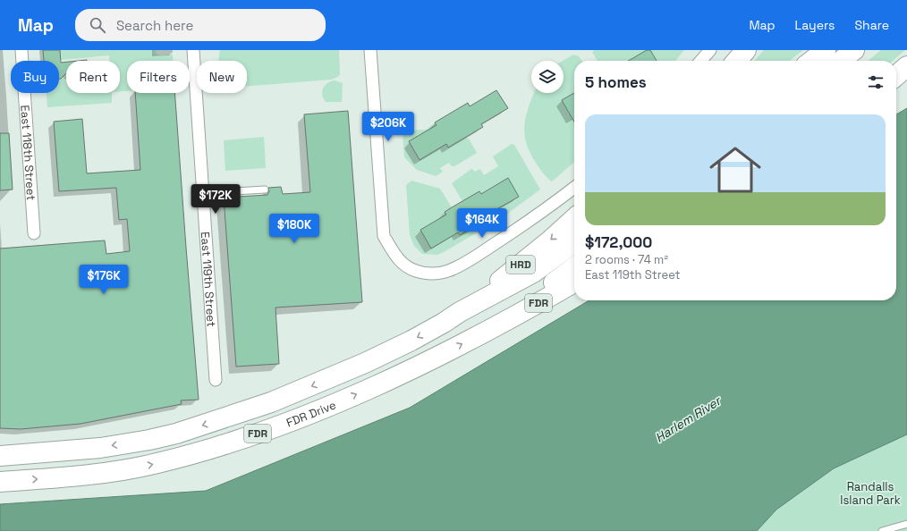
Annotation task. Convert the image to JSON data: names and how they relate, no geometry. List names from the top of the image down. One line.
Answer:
{"streets":{"highway":["HRD","FDR","FDR Drive"],"street":["East 118th Street","East 119th Street"]},"crossings":[["HRD","FDR"]],"water":["Harlem River"],"parks":["Randalls Island Park"],"page":{"header":"Map","search":"Search here","nav":["Map","Layers","Share"],"chip":["Buy","Rent","Filters","New"],"heading":"5 homes","list":[{"name":"$172,000","note":"2 rooms · 74 m² · East 119th Street"}],"price":["$206K","$172K","$164K","$180K","$176K"]}}
